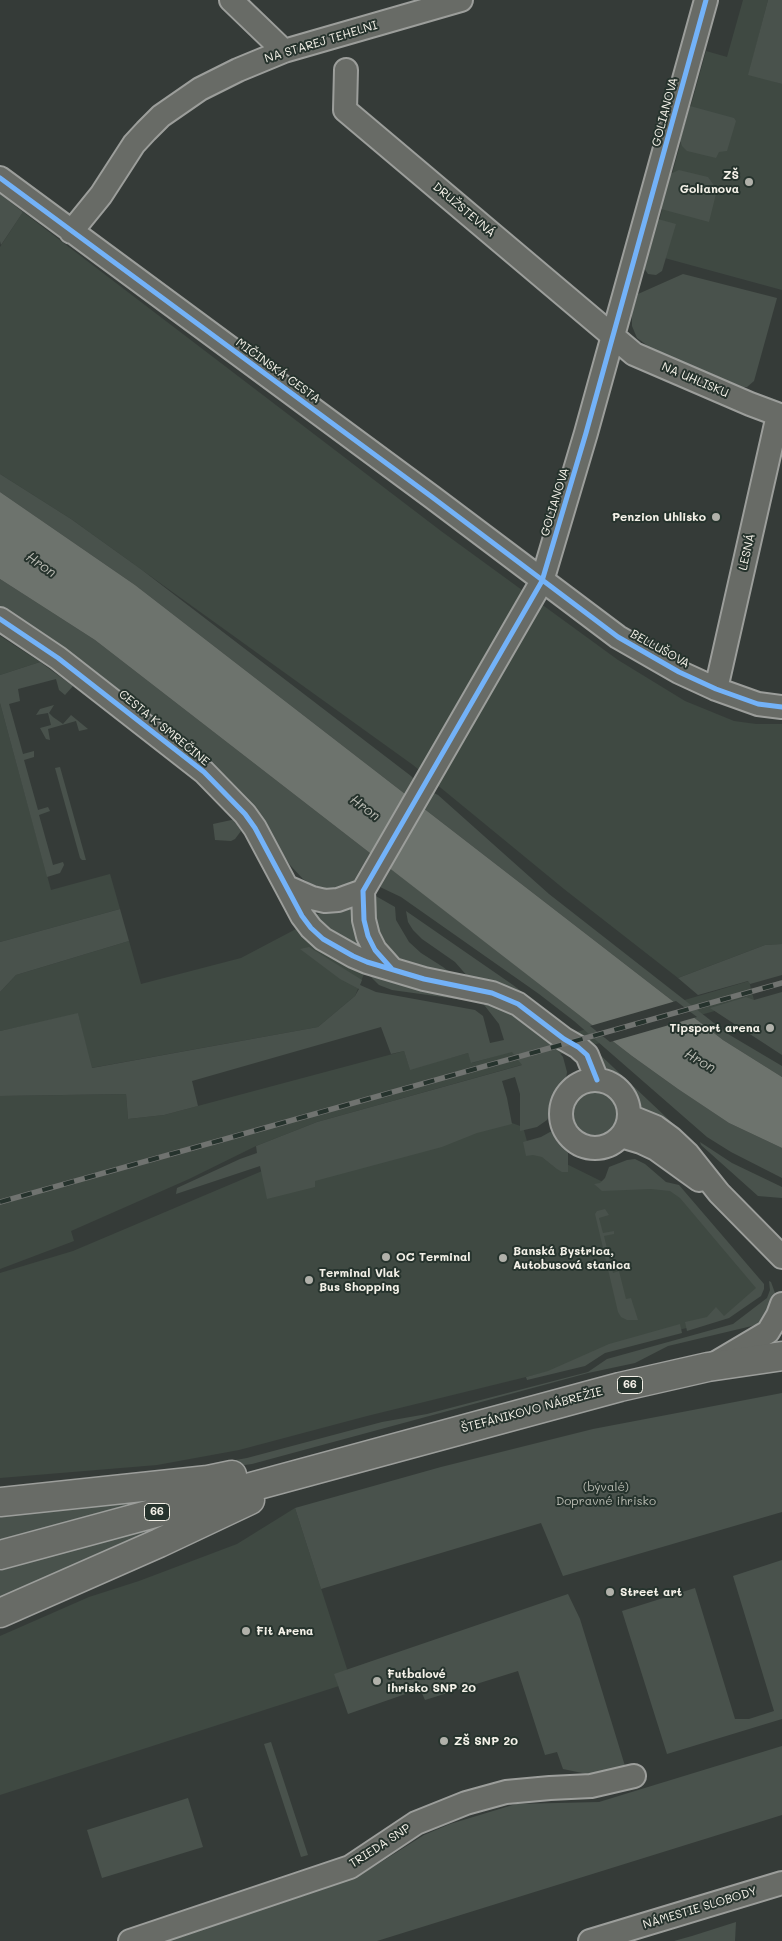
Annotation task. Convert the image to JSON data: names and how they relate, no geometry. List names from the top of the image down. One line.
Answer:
{"streets":{"main road":["66","ŠTEFÁNIKOVO NÁBREŽIE"],"street":["NA STAREJ TEHELNI","GOLIANOVA","DRUŽSTEVNÁ","MIČINSKÁ CESTA","NA UHLISKU","LESNÁ","BELLUŠOVA","CESTA K SMREČINE","TRIEDA SNP","NÁMESTIE SLOBODY"]},"crossings":[["NA STAREJ TEHELNI","MIČINSKÁ CESTA"],["GOLIANOVA","DRUŽSTEVNÁ"],["GOLIANOVA","MIČINSKÁ CESTA"],["GOLIANOVA","NA UHLISKU"],["GOLIANOVA","BELLUŠOVA"],["DRUŽSTEVNÁ","NA UHLISKU"],["MIČINSKÁ CESTA","BELLUŠOVA"],["NA UHLISKU","LESNÁ"],["LESNÁ","BELLUŠOVA"],["66","ŠTEFÁNIKOVO NÁBREŽIE"]],"water":["Hron"],"parks":["(bývalé) Dopravné ihrisko"],"places":["ZŠ Golianova","Penzion Uhlisko","Tipsport arena","OC Terminal","Banská Bystrica, Autobusová stanica","Terminal Vlak Bus Shopping","Street art","Fit Arena","Futbalové ihrisko SNP 20","ZŠ SNP 20"]}
